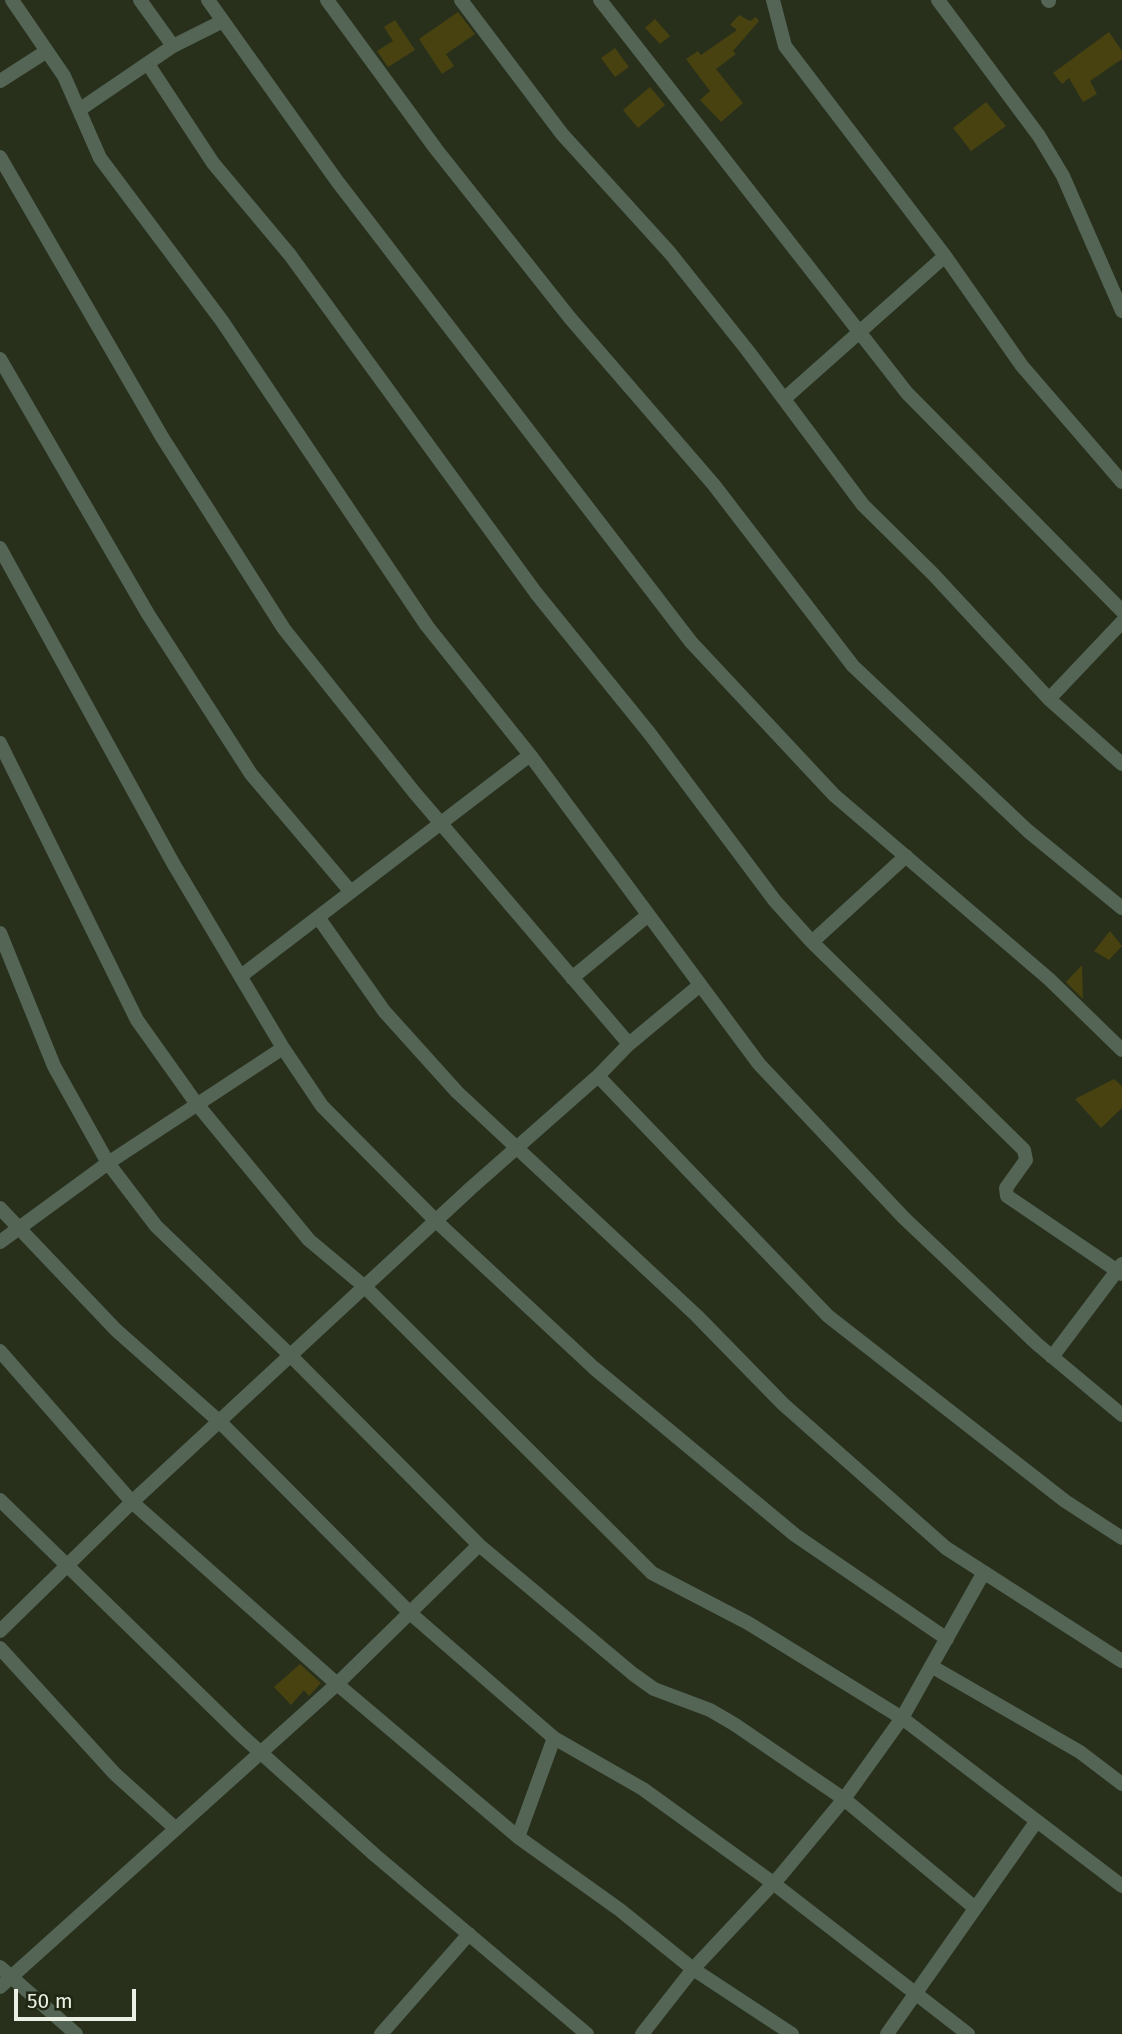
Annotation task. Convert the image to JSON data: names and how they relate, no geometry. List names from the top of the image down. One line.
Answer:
{"scale_bar":"50 m"}
